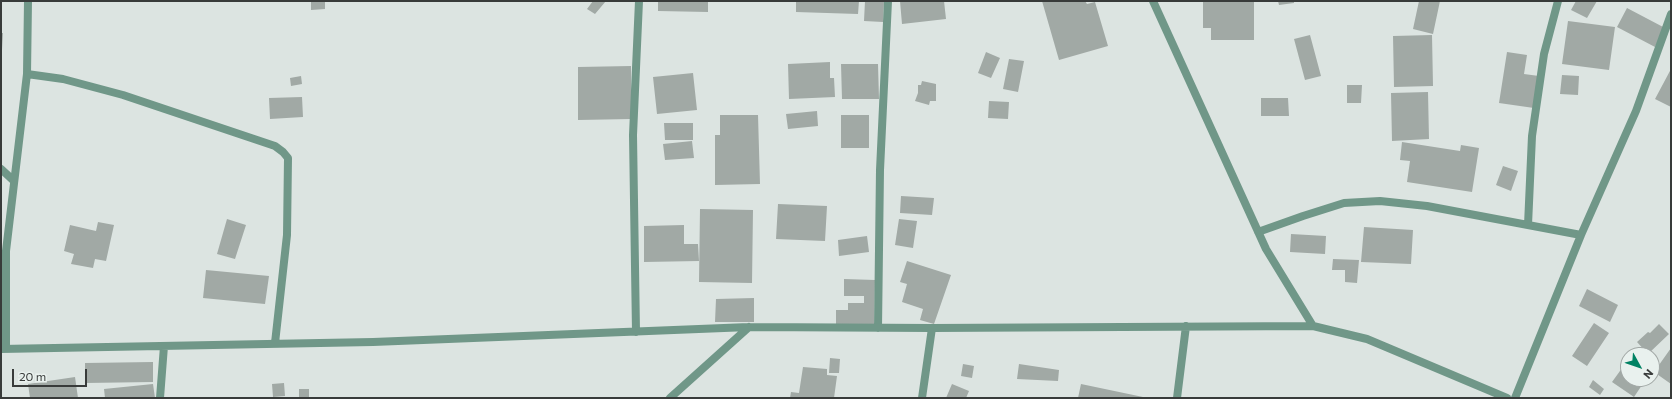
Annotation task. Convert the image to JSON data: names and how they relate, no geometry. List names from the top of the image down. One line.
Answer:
{"scale_bar":"20 m","north":"bottom right"}
